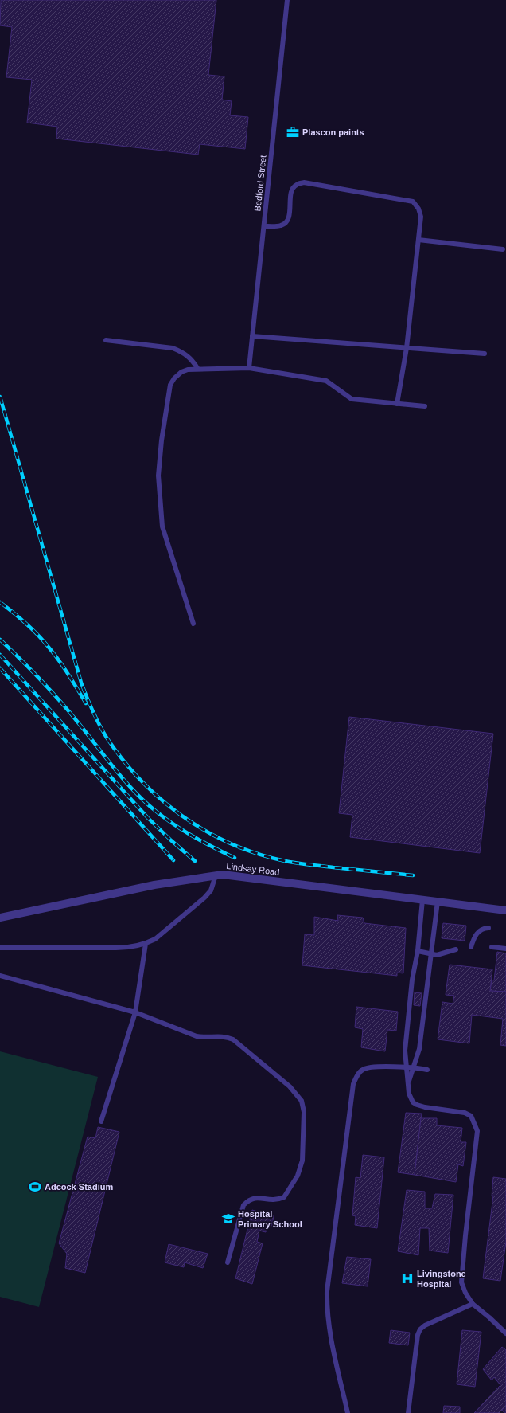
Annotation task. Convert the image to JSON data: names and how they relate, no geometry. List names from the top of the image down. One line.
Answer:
{"streets":{"street":["Lindsay Road"],"lane":["Bedford Street"]},"places":{"office":["Plascon paints"],"sports":["Adcock Stadium"],"school or university":["Hospital Primary School"],"hospital":["Livingstone Hospital"]}}
